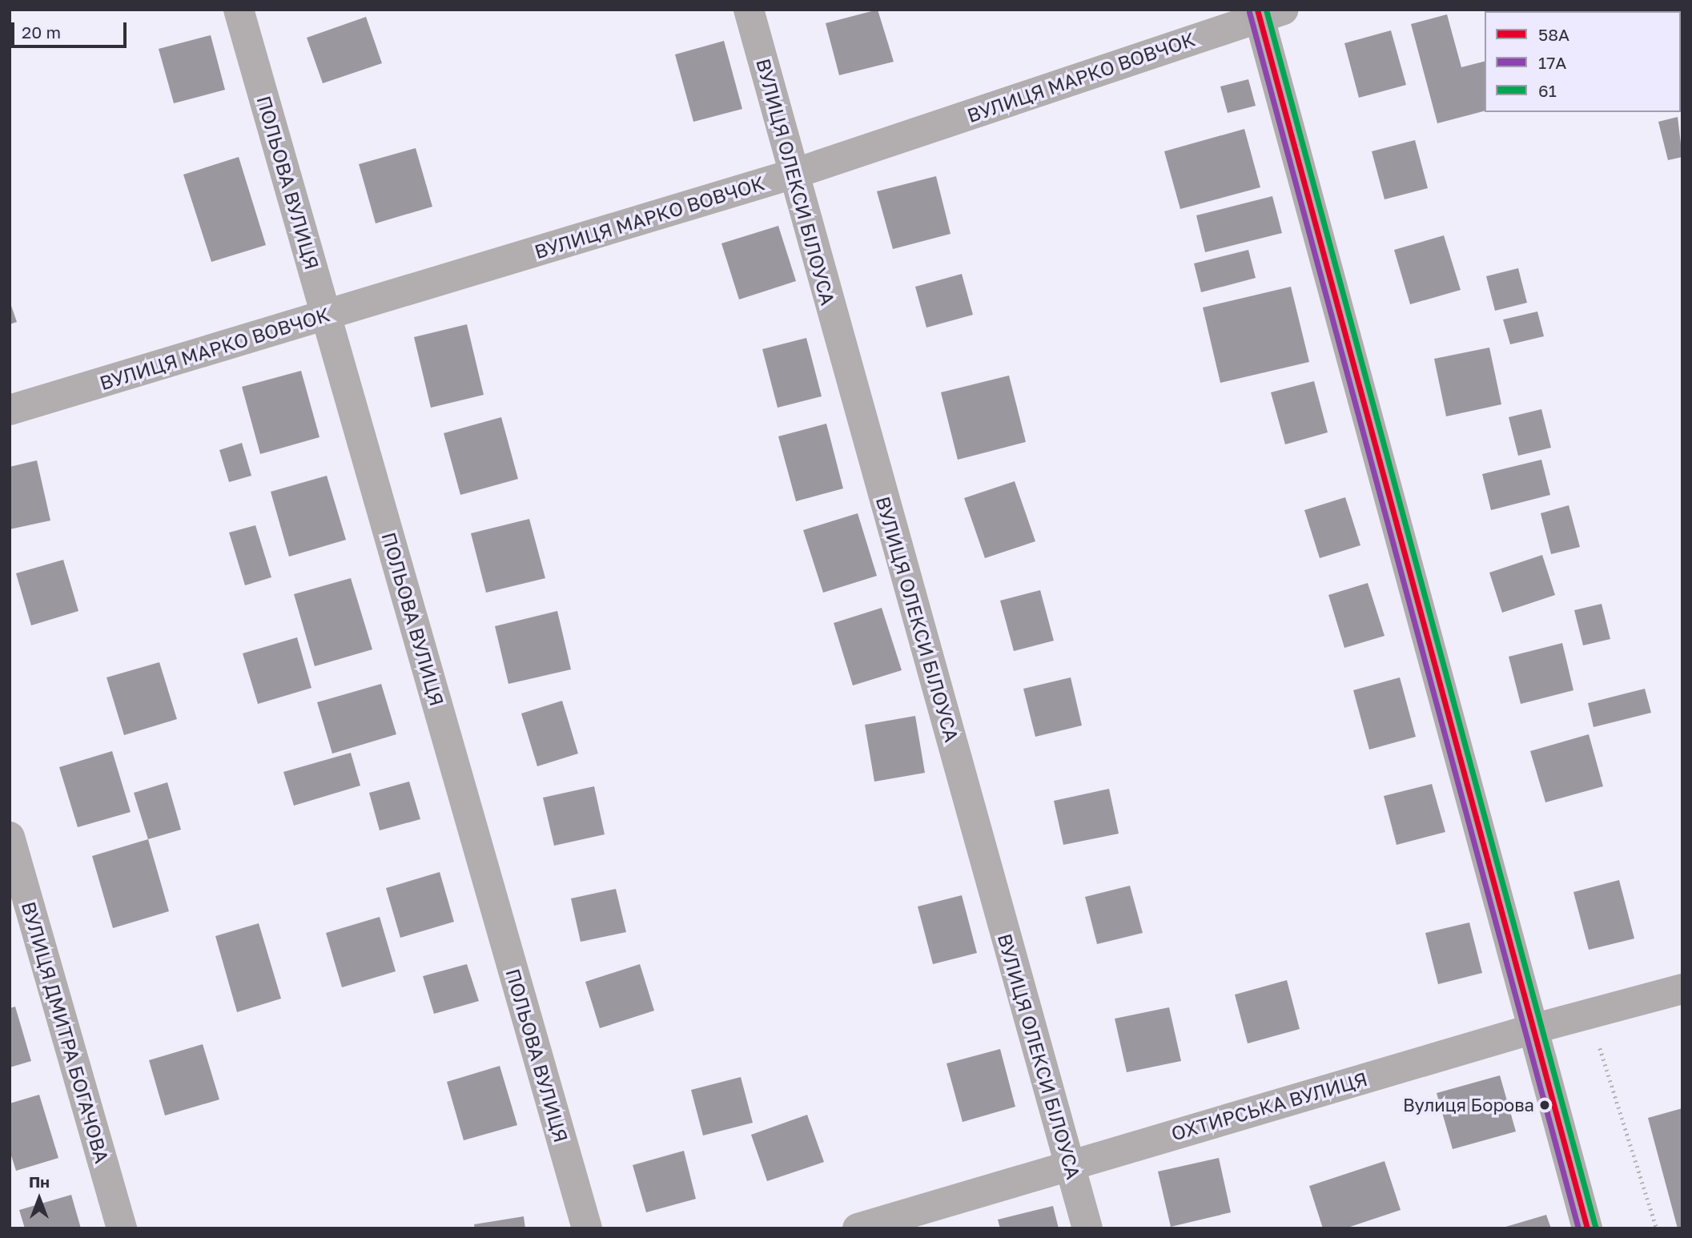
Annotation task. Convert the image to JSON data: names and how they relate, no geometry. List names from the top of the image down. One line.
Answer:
{"streets":{"street":["ВУЛИЦЯ МАРКО ВОВЧОК","ВУЛИЦЯ ОЛЕКСИ БІЛОУСА","ПОЛЬОВА ВУЛИЦЯ","ВУЛИЦЯ ДМИТРА БОГАЧОВА","ОХТИРСЬКА ВУЛИЦЯ"]},"crossings":[["ВУЛИЦЯ МАРКО ВОВЧОК","ВУЛИЦЯ ОЛЕКСИ БІЛОУСА"],["ВУЛИЦЯ МАРКО ВОВЧОК","ПОЛЬОВА ВУЛИЦЯ"],["ВУЛИЦЯ ОЛЕКСИ БІЛОУСА","ОХТИРСЬКА ВУЛИЦЯ"]],"places":["Вулиця Борова"],"lines":["transit line 58А","transit line 61","transit line 17А"],"legend":["58А","17А","61"],"scale_bar":"20 m","north":"top"}
